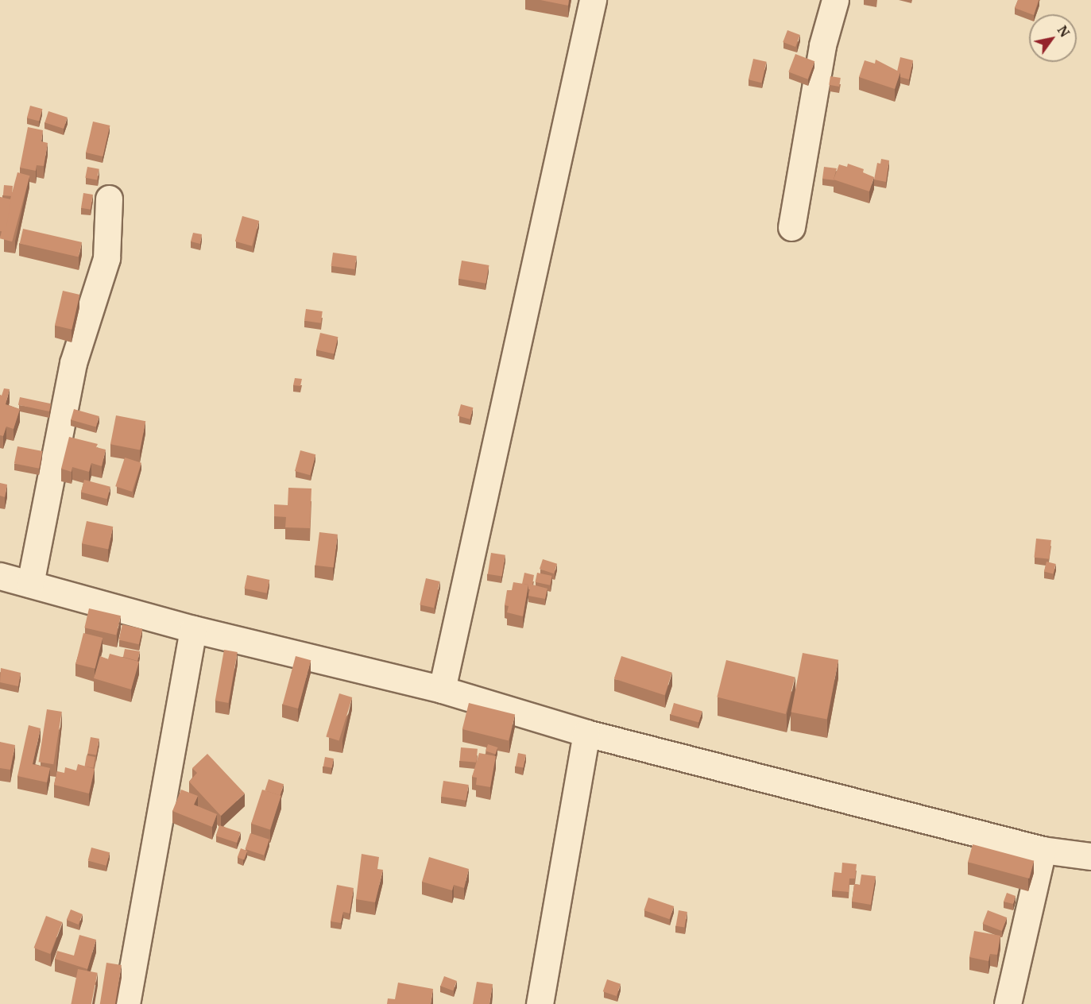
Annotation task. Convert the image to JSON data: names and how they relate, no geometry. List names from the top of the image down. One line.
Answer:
{"north":"top right"}
